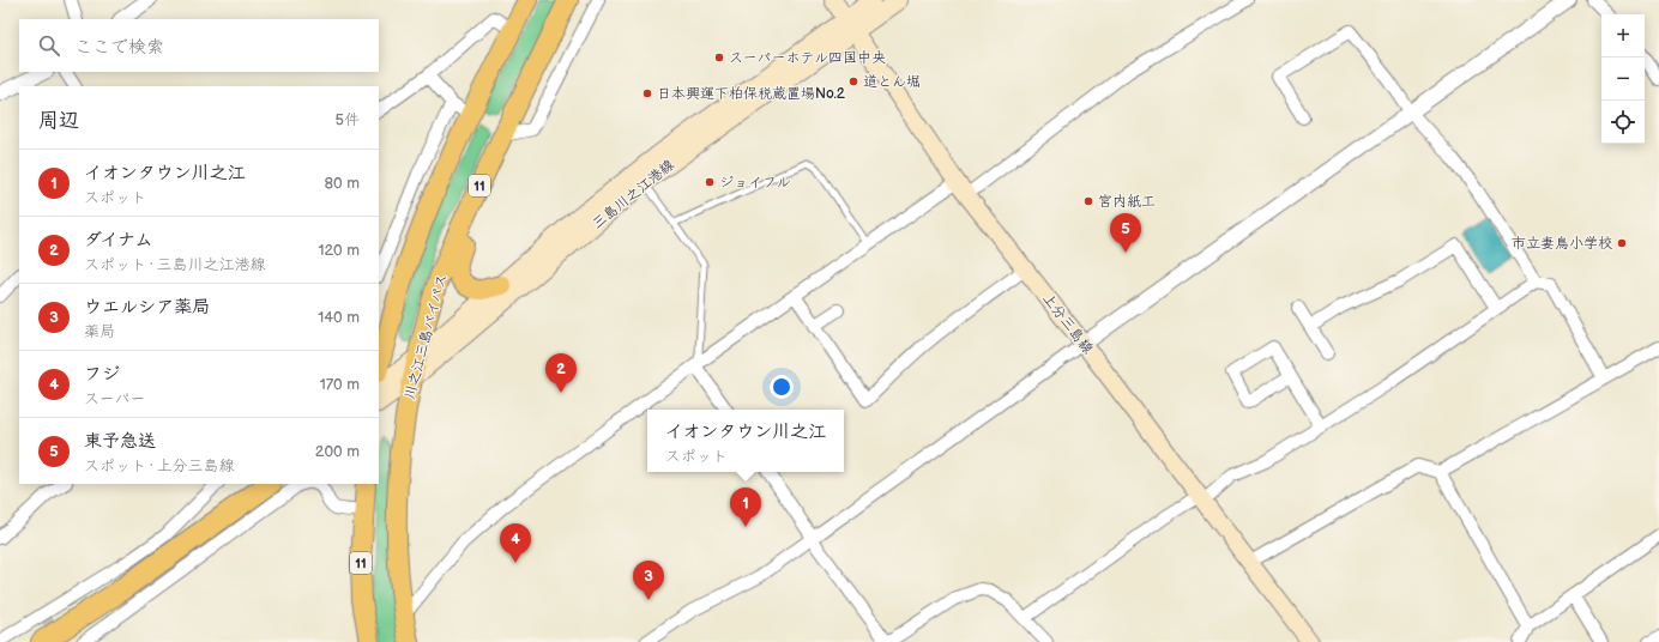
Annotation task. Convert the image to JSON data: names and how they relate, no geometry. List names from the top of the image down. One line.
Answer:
{"streets":{"highway":["11","川之江三島バイパス"],"main road":["三島川之江港線","上分三島線"]},"crossings":[["三島川之江港線","上分三島線"],["三島川之江港線","川之江三島バイパス"]],"places":["スーパーホテル四国中央","道とん堀","日本興運下柏保税蔵置場No.2","ジョイフル","宮内紙工","市立妻鳥小学校"],"page":{"map_buttons":["+","−"],"search":"ここで検索","heading":["周辺","5件"],"list":[{"mark":"1","name":"イオンタウン川之江","note":"スポット","value":"80 m"},{"mark":"2","name":"ダイナム","note":"スポット · 三島川之江港線","value":"120 m"},{"mark":"3","name":"ウエルシア薬局","note":"薬局","value":"140 m"},{"mark":"4","name":"フジ","note":"スーパー","value":"170 m"},{"mark":"5","name":"東予急送","note":"スポット · 上分三島線","value":"200 m"}],"pins":["5","2","1","4","3"],"popup":["イオンタウン川之江","スポット"]}}
